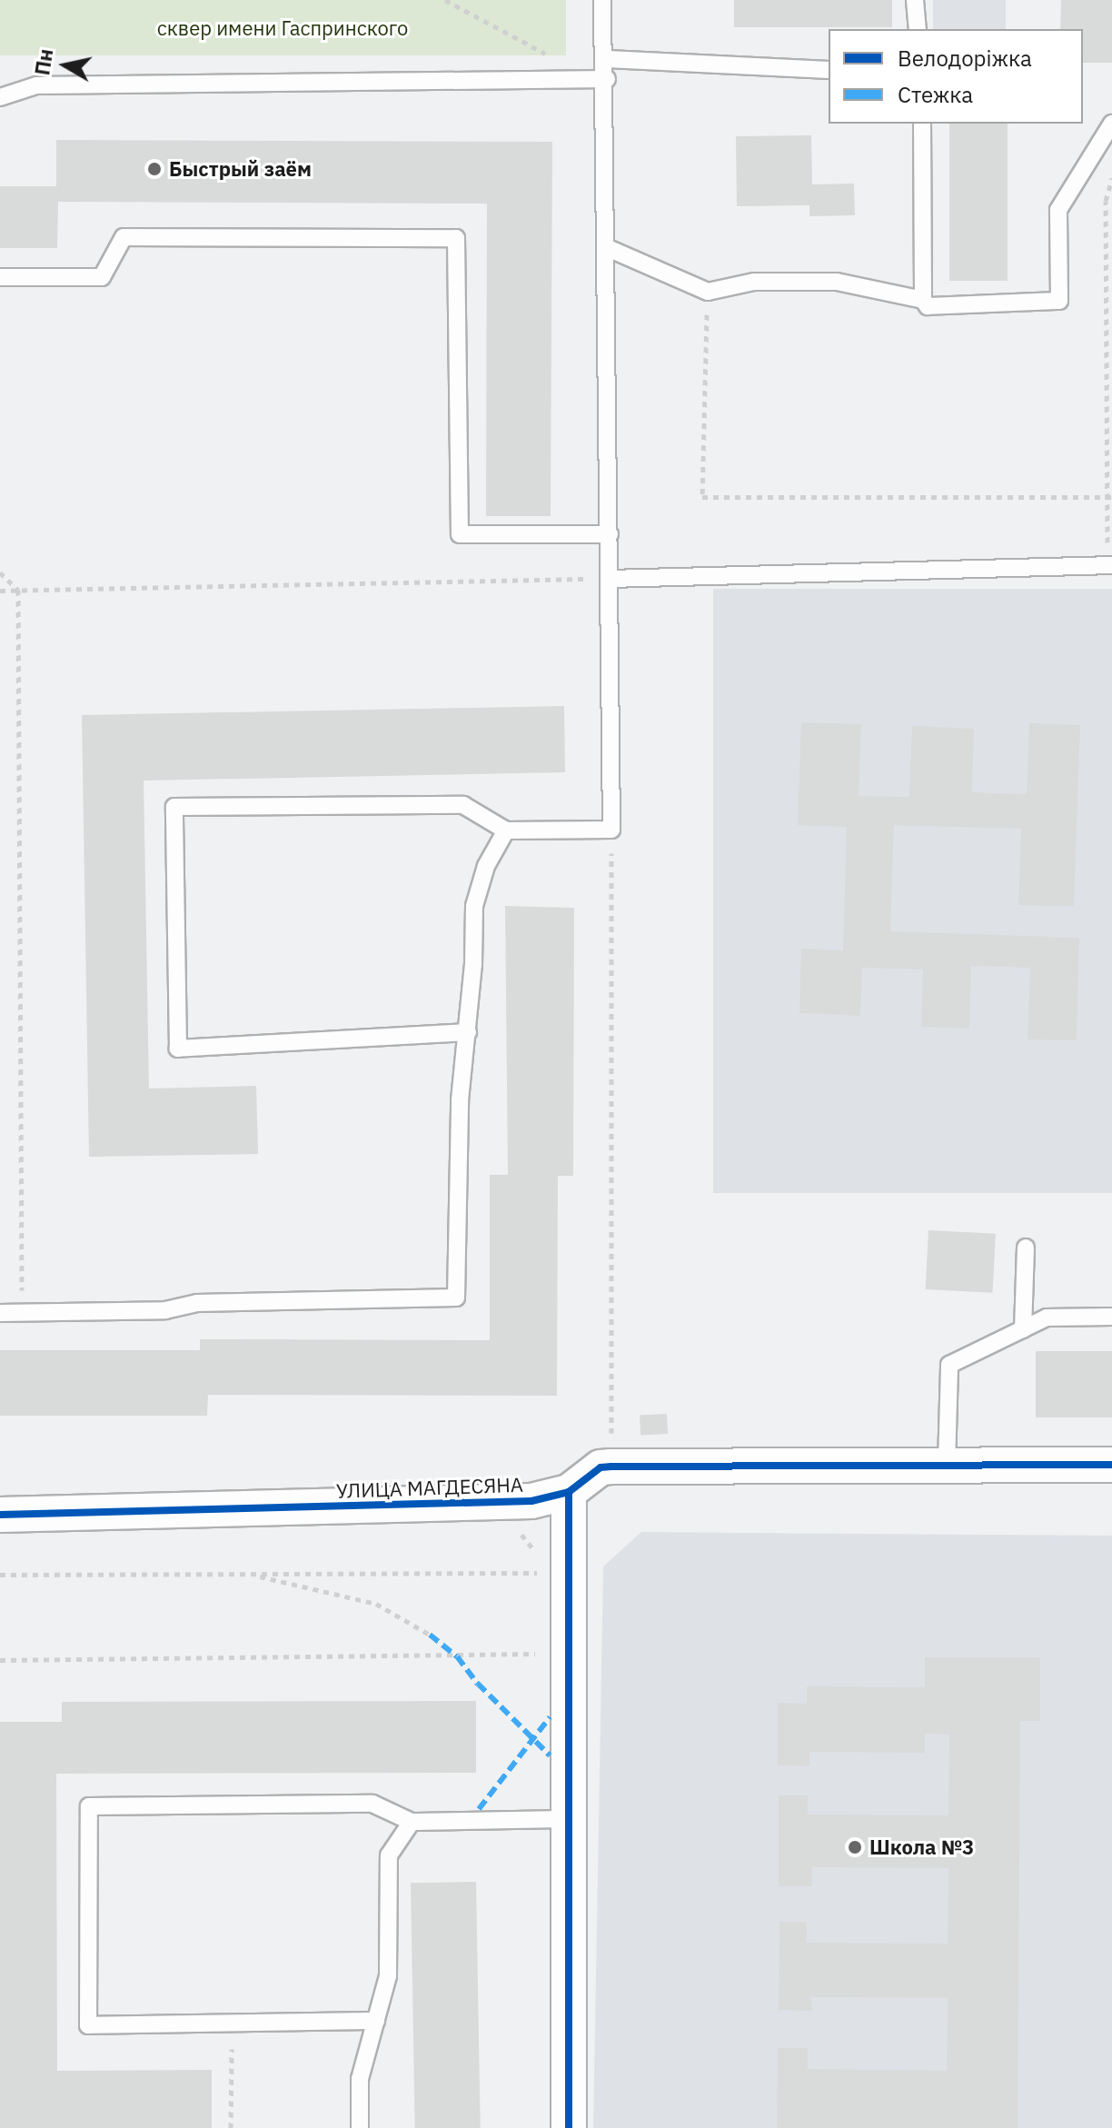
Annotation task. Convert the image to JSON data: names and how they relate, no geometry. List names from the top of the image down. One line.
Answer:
{"streets":{"street":["УЛИЦА МАГДЕСЯНА"]},"parks":["сквер имени Гаспринского"],"places":["Быстрый заём","Школа №3"],"legend":["Велодоріжка","Стежка"],"north":"left"}
